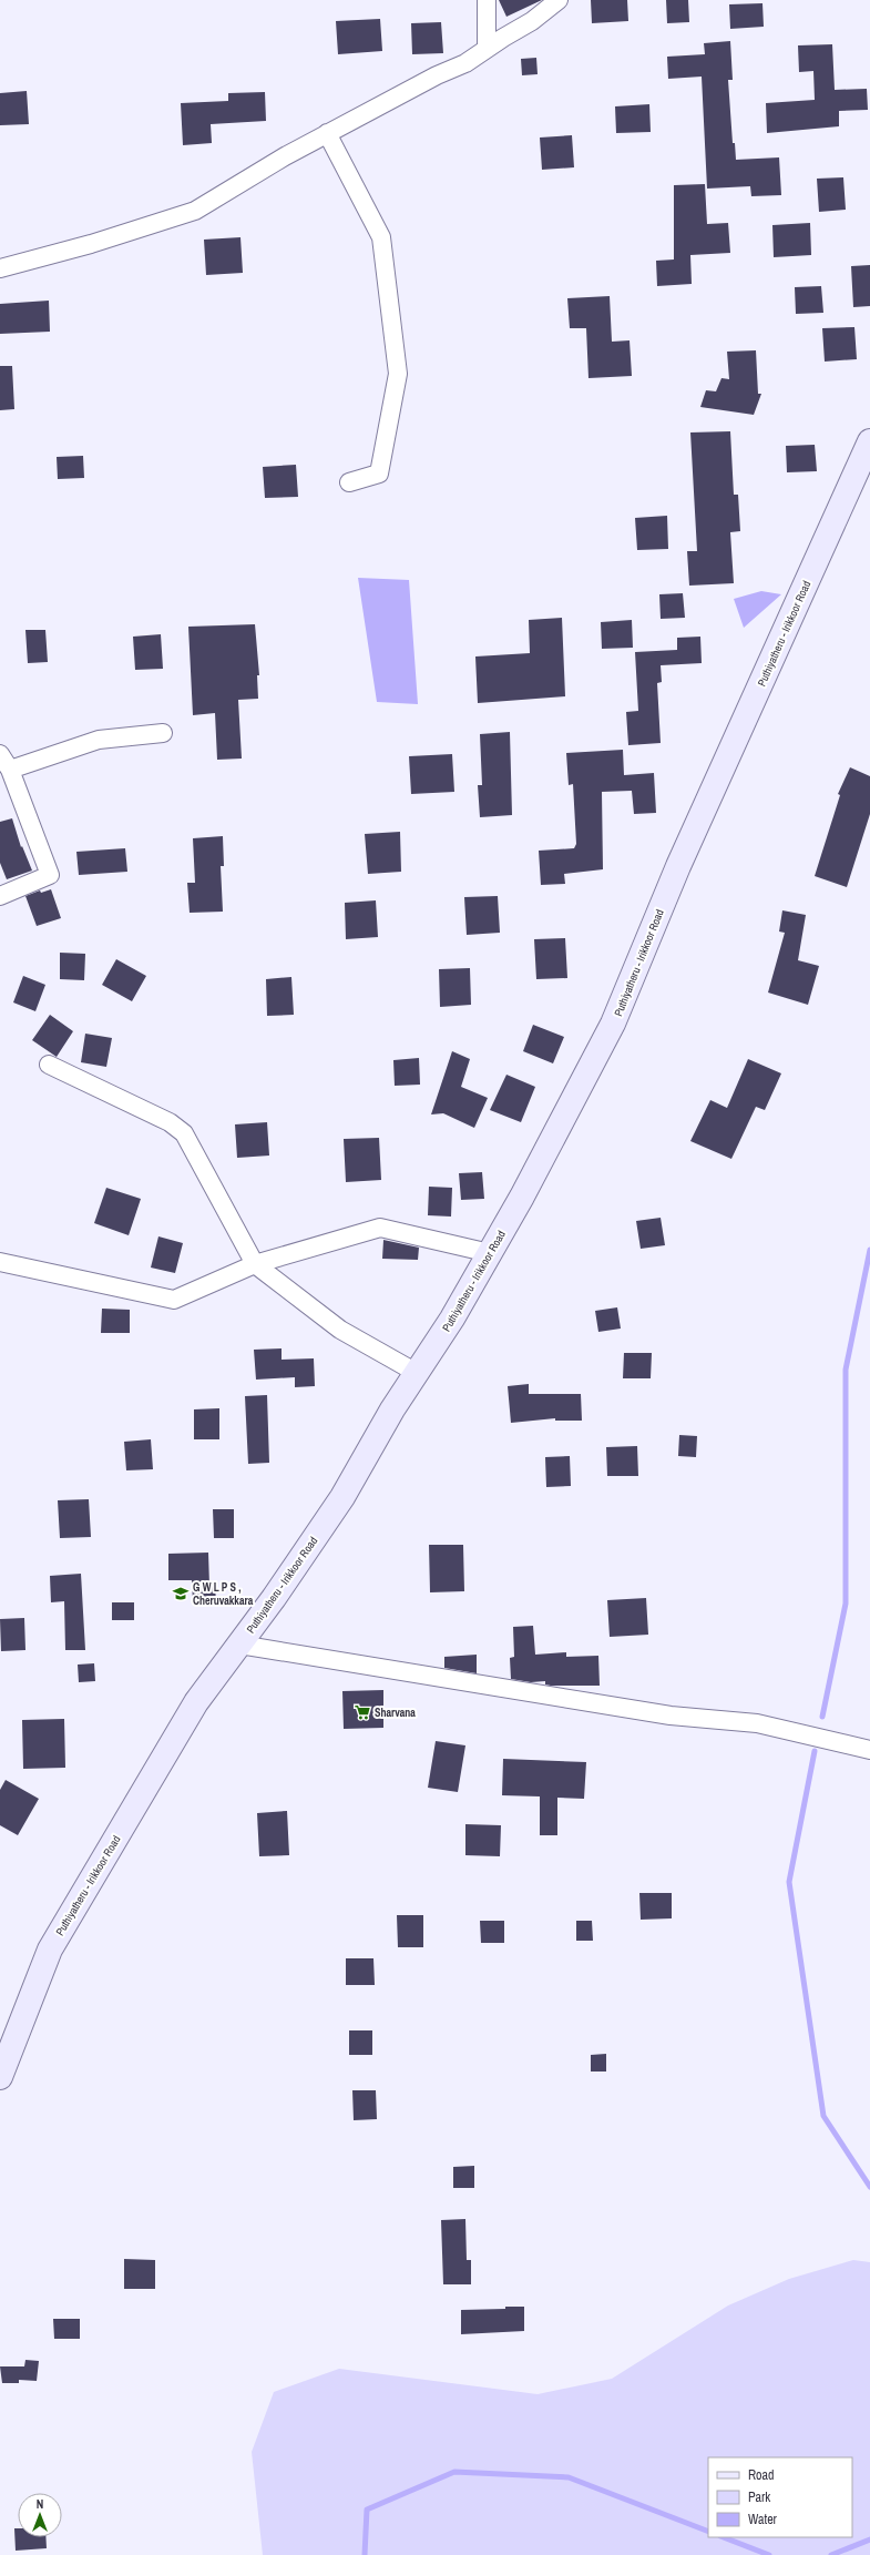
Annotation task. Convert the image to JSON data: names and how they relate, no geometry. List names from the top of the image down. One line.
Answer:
{"streets":{"main road":["Puthiyatheru - Irikkoor Road"]},"places":{"school or university":["G W L P S , Cheruvakkara"],"supermarket":["Sharvana"]},"legend":["Road","Park","Water"],"north":"top"}
